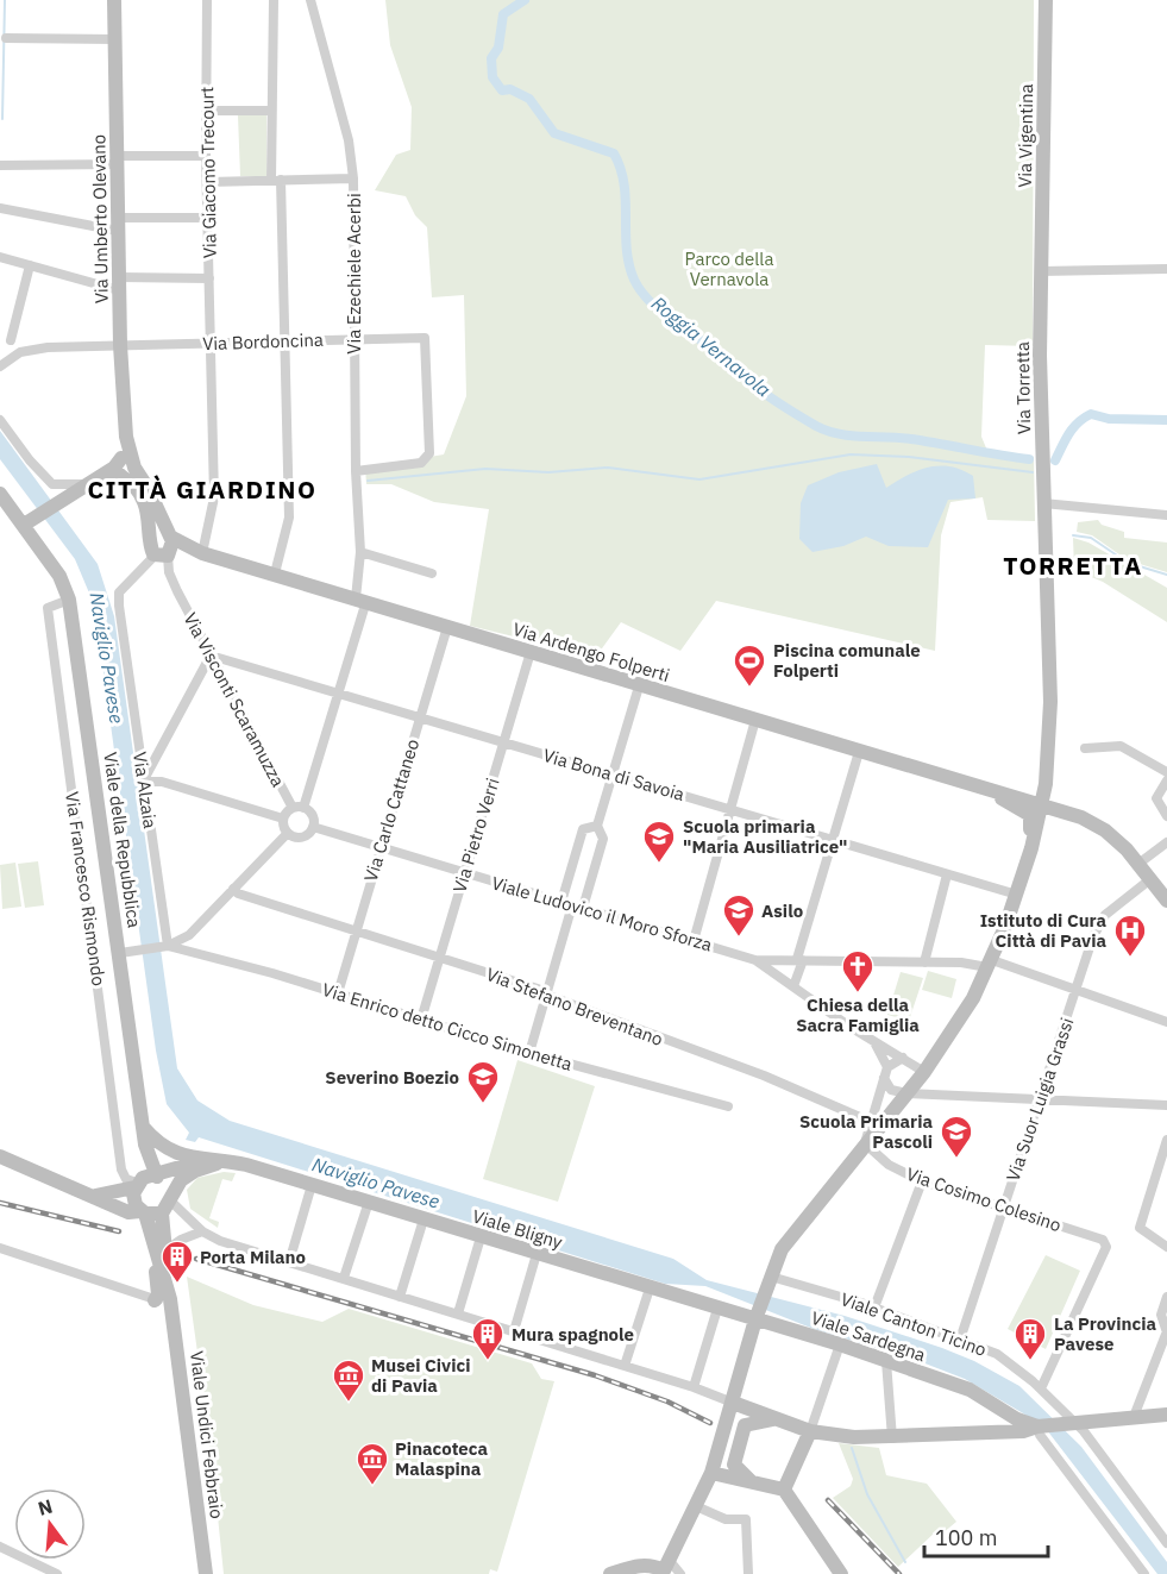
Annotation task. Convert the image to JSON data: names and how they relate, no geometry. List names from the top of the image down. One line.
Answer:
{"streets":{"street":["Via Vigentina","Via Giacomo Trecourt","Via Umberto Olevano","Via Ezechiele Acerbi","Via Bordoncina","Via Torretta","Via Ardengo Folperti","Via Visconti Scaramuzza","Via Bona di Savoia","Via Alzaia","Via Carlo Cattaneo","Via Pietro Verri","Viale della Repubblica","Via Francesco Rismondo","Viale Ludovico il Moro Sforza","Via Stefano Breventano","Via Enrico detto Cicco Simonetta","Via Suor Luigia Grassi","Via Cosimo Colesino","Viale Bligny","Viale Canton Ticino","Viale Sardegna","Viale Undici Febbraio"]},"crossings":[["Via Vigentina","Via Torretta"],["Via Giacomo Trecourt","Via Bordoncina"],["Via Giacomo Trecourt","Via Ardengo Folperti"],["Via Umberto Olevano","Via Bordoncina"],["Via Umberto Olevano","Via Ardengo Folperti"],["Via Umberto Olevano","Via Visconti Scaramuzza"],["Via Umberto Olevano","Via Alzaia"],["Via Ezechiele Acerbi","Via Bordoncina"],["Via Ezechiele Acerbi","Via Ardengo Folperti"],["Via Ezechiele Acerbi","Via Visconti Scaramuzza"],["Via Ezechiele Acerbi","Via Bona di Savoia"],["Via Ezechiele Acerbi","Viale Ludovico il Moro Sforza"],["Via Torretta","Via Ardengo Folperti"],["Via Ardengo Folperti","Via Visconti Scaramuzza"],["Via Ardengo Folperti","Via Alzaia"],["Via Ardengo Folperti","Via Carlo Cattaneo"],["Via Ardengo Folperti","Via Pietro Verri"],["Via Visconti Scaramuzza","Via Bona di Savoia"],["Via Visconti Scaramuzza","Via Alzaia"],["Via Visconti Scaramuzza","Viale Ludovico il Moro Sforza"],["Via Bona di Savoia","Via Carlo Cattaneo"],["Via Bona di Savoia","Via Pietro Verri"],["Via Alzaia","Via Enrico detto Cicco Simonetta"],["Via Carlo Cattaneo","Viale Ludovico il Moro Sforza"],["Via Carlo Cattaneo","Via Stefano Breventano"],["Via Carlo Cattaneo","Via Enrico detto Cicco Simonetta"],["Via Pietro Verri","Viale Ludovico il Moro Sforza"],["Via Pietro Verri","Via Stefano Breventano"],["Via Pietro Verri","Via Enrico detto Cicco Simonetta"],["Viale della Repubblica","Via Francesco Rismondo"],["Viale della Repubblica","Viale Bligny"],["Via Francesco Rismondo","Viale Bligny"],["Via Suor Luigia Grassi","Via Cosimo Colesino"],["Via Suor Luigia Grassi","Viale Canton Ticino"],["Via Cosimo Colesino","Viale Canton Ticino"],["Viale Bligny","Viale Sardegna"]],"districts":["CITTÀ GIARDINO","TORRETTA"],"water":["Roggia Vernavola","Naviglio Pavese"],"parks":["Parco della Vernavola"],"places":{"sports":["Piscina comunale Folperti"],"school or university":["Scuola primaria \"Maria Ausiliatrice\"","Asilo","Severino Boezio","Scuola Primaria Pascoli"],"hospital":["Istituto di Cura Città di Pavia"],"church":["Chiesa della Sacra Famiglia"],"building":["Porta Milano","Mura spagnole","La Provincia Pavese"],"museum":["Musei Civici di Pavia","Pinacoteca Malaspina"]},"scale_bar":"100 m","north":"top"}
